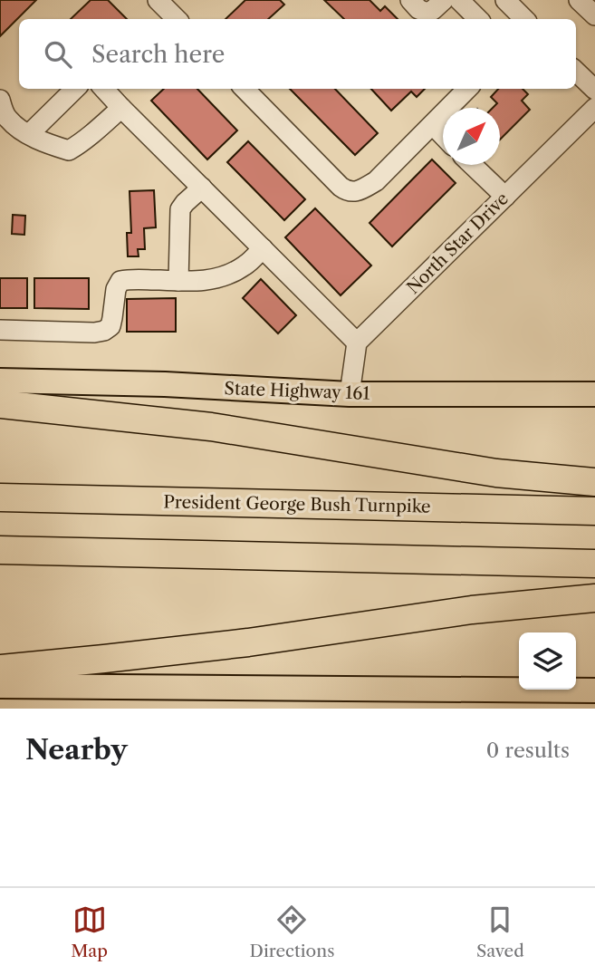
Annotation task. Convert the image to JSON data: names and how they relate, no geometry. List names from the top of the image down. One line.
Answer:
{"streets":{"highway":["President George Bush Turnpike"],"main road":["State Highway 161"],"street":["North Star Drive"]},"north":"top right","page":{"search":"Search here","heading":["Nearby","0 results"],"nav":["Map","Directions","Saved"]}}
